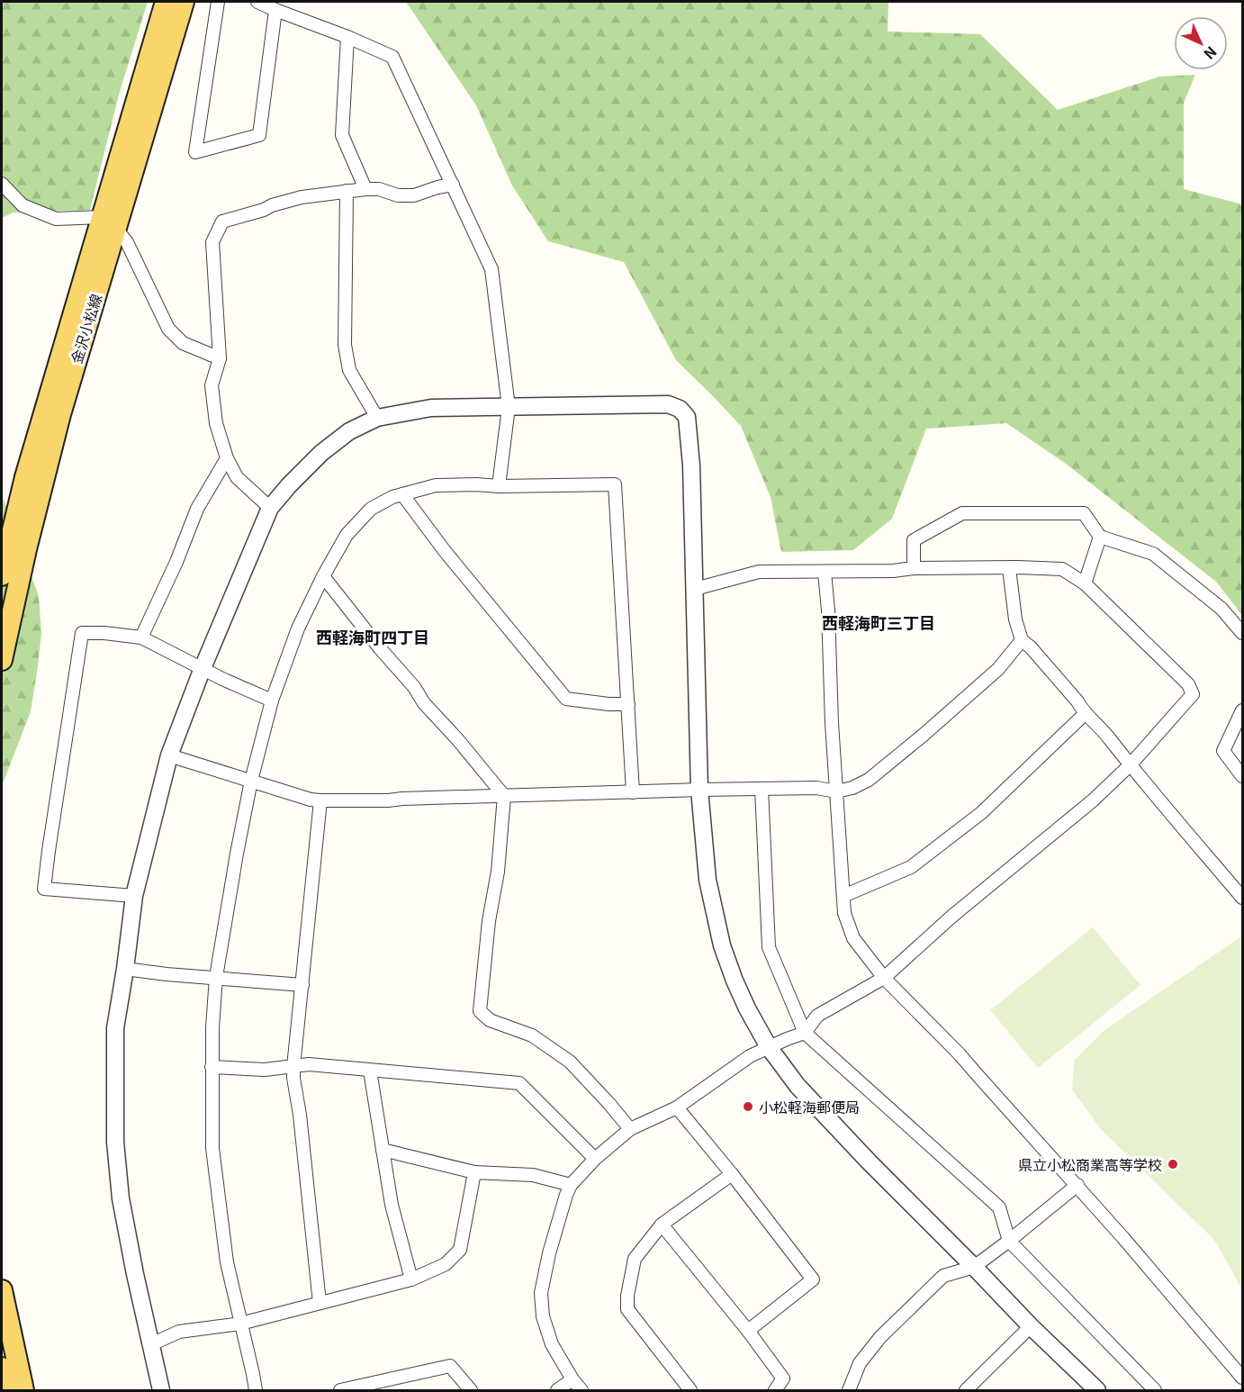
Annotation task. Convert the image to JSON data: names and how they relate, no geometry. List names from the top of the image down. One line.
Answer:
{"streets":{"main road":["金沢小松線"]},"districts":["西軽海町三丁目","西軽海町四丁目"],"places":["小松軽海郵便局","県立小松商業高等学校"],"north":"bottom right"}
